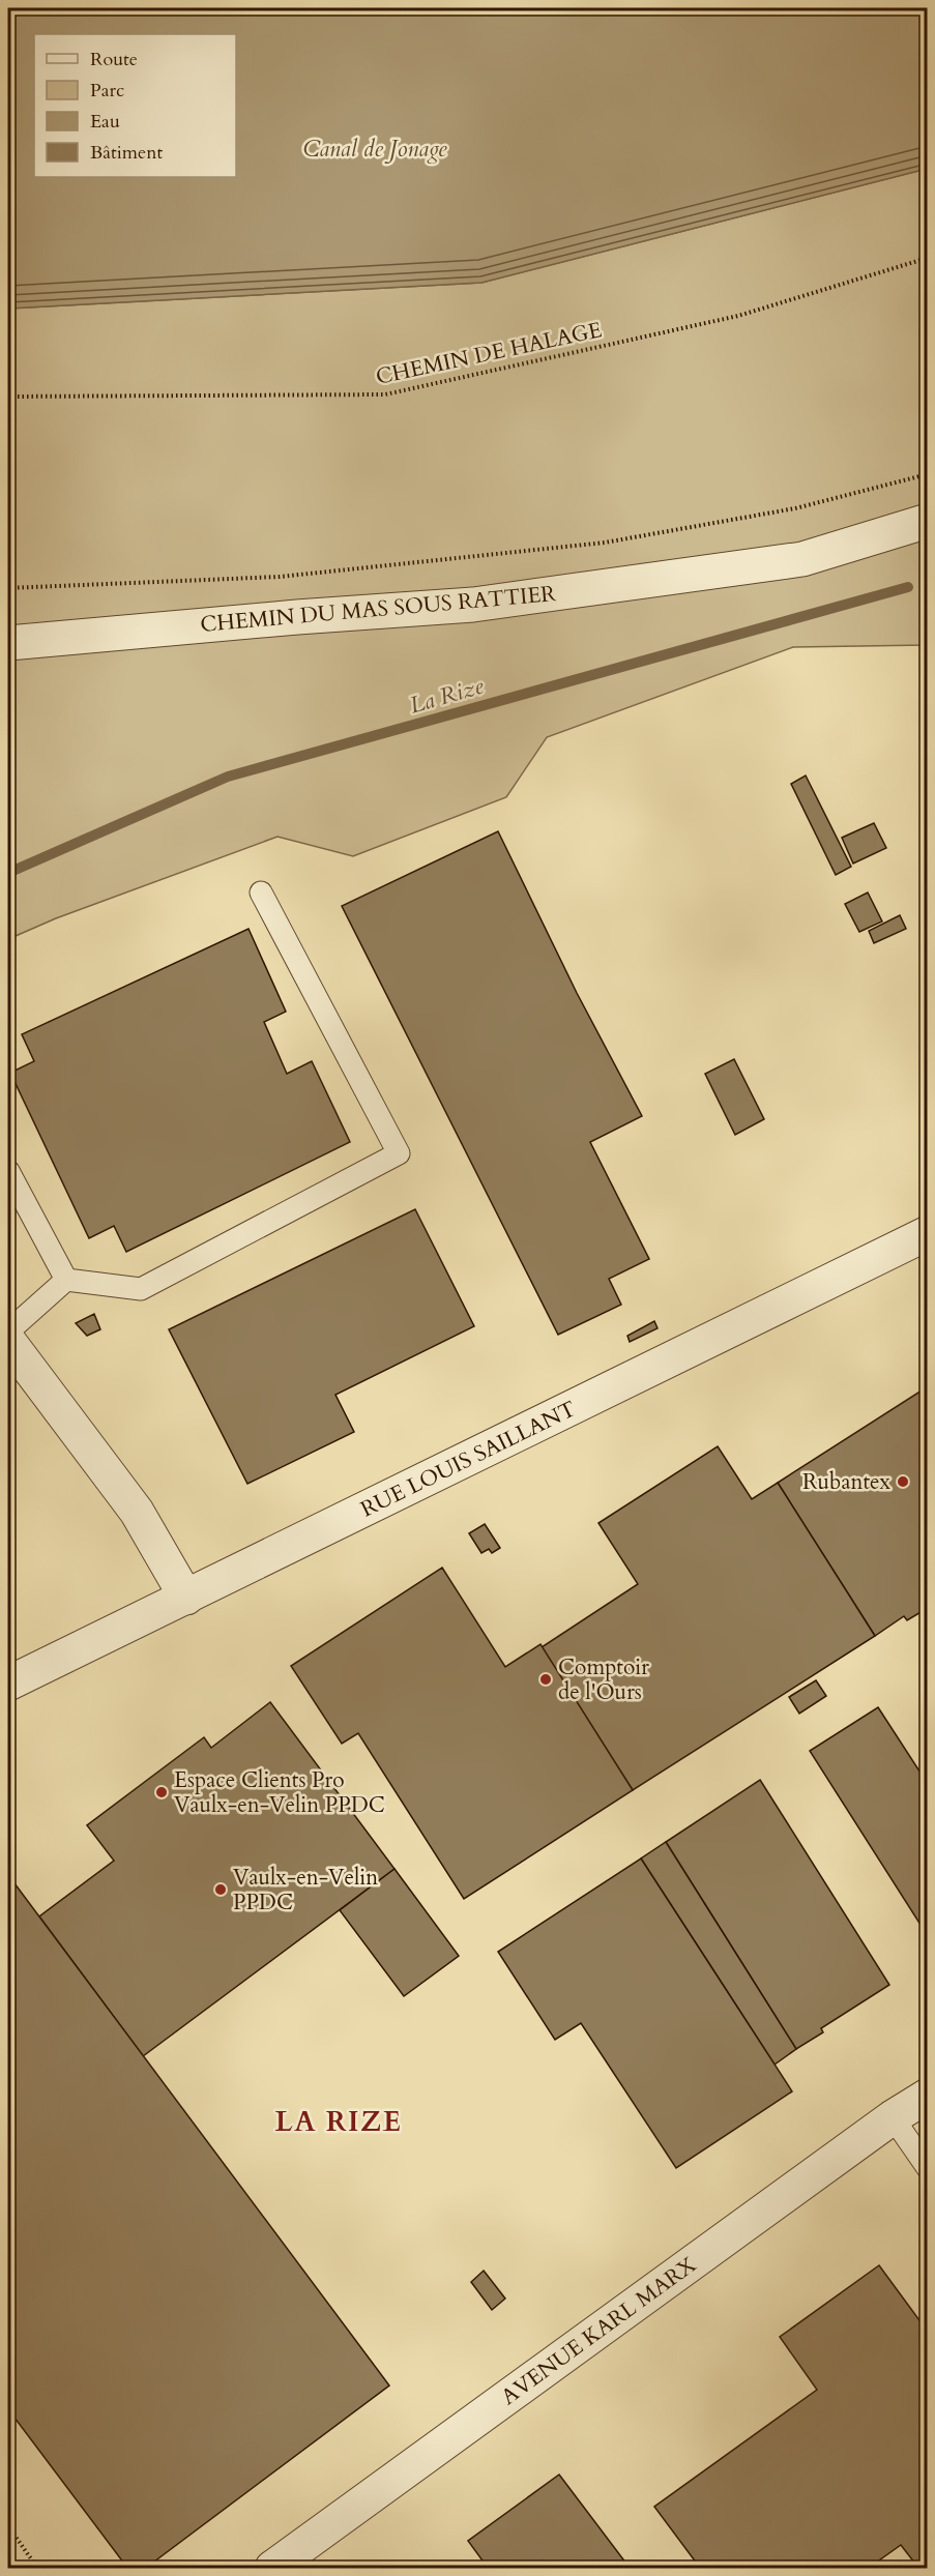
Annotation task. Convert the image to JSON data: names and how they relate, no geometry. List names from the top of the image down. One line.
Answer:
{"streets":{"street":["CHEMIN DU MAS SOUS RATTIER","RUE LOUIS SAILLANT","AVENUE KARL MARX"],"path":["CHEMIN DE HALAGE"]},"districts":["LA RIZE"],"water":["Canal de Jonage","La Rize"],"places":["Rubantex","Comptoir de l'Ours","Espace Clients Pro Vaulx-en-Velin PPDC","Vaulx-en-Velin PPDC"],"legend":["Route","Parc","Eau","Bâtiment"]}
